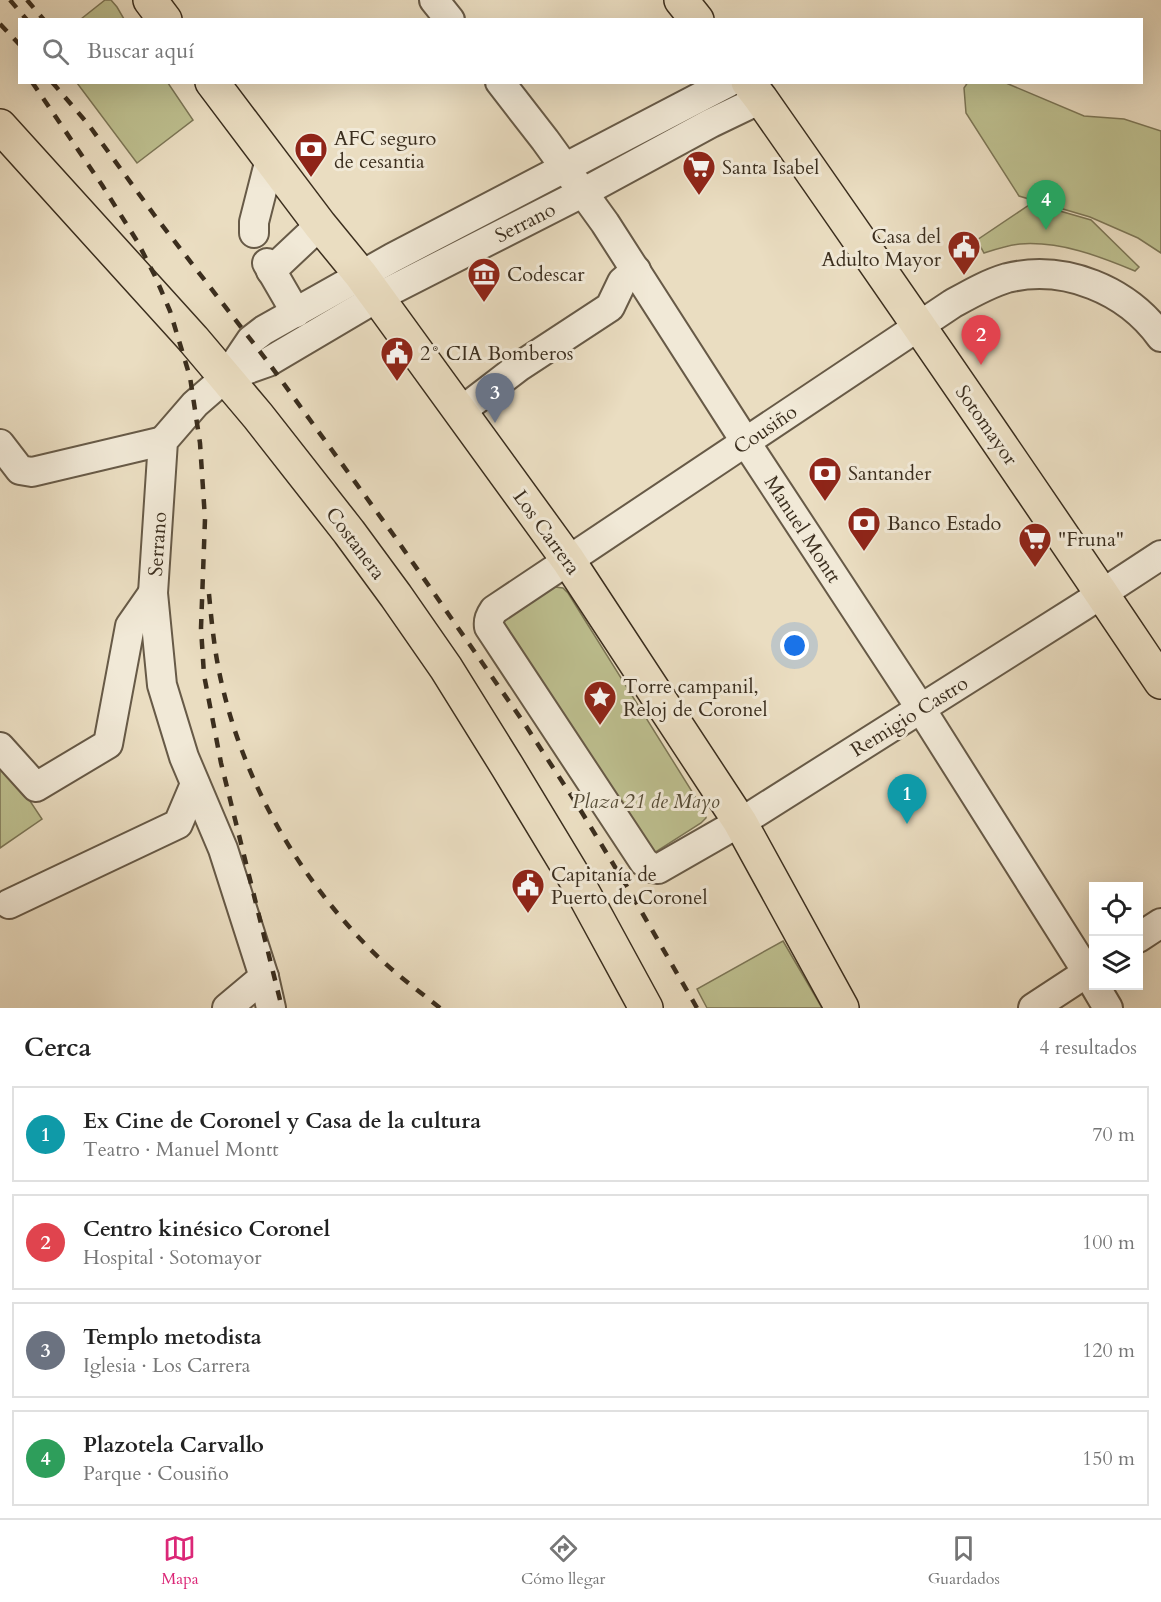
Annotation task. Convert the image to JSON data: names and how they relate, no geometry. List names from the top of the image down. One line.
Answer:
{"streets":{"main road":["Sotomayor","Los Carrera","Costanera"],"street":["Serrano","Cousiño","Manuel Montt","Remigio Castro"]},"crossings":[["Serrano","Sotomayor"],["Serrano","Manuel Montt"],["Serrano","Los Carrera"],["Serrano","Costanera"],["Sotomayor","Cousiño"],["Sotomayor","Remigio Castro"],["Cousiño","Manuel Montt"],["Cousiño","Los Carrera"],["Cousiño","Remigio Castro"],["Manuel Montt","Remigio Castro"],["Los Carrera","Remigio Castro"]],"parks":["Plaza 21 de Mayo"],"places":{"bank":["AFC seguro de cesantia","Santander","Banco Estado"],"supermarket":["Santa Isabel","\"Fruna\""],"public building":["Casa del Adulto Mayor","2° CIA Bomberos","Capitanía de Puerto de Coronel"],"museum":["Codescar"],"place":["Torre campanil, Reloj de Coronel"]},"page":{"search":"Buscar aquí","pins":["4","2","3","1"],"heading":["Cerca","4 resultados"],"list":[{"mark":"1","name":"Ex Cine de Coronel y Casa de la cultura","note":"Teatro · Manuel Montt","value":"70 m"},{"mark":"2","name":"Centro kinésico Coronel","note":"Hospital · Sotomayor","value":"100 m"},{"mark":"3","name":"Templo metodista","note":"Iglesia · Los Carrera","value":"120 m"},{"mark":"4","name":"Plazotela Carvallo","note":"Parque · Cousiño","value":"150 m"}],"nav":["Mapa","Cómo llegar","Guardados"]}}
